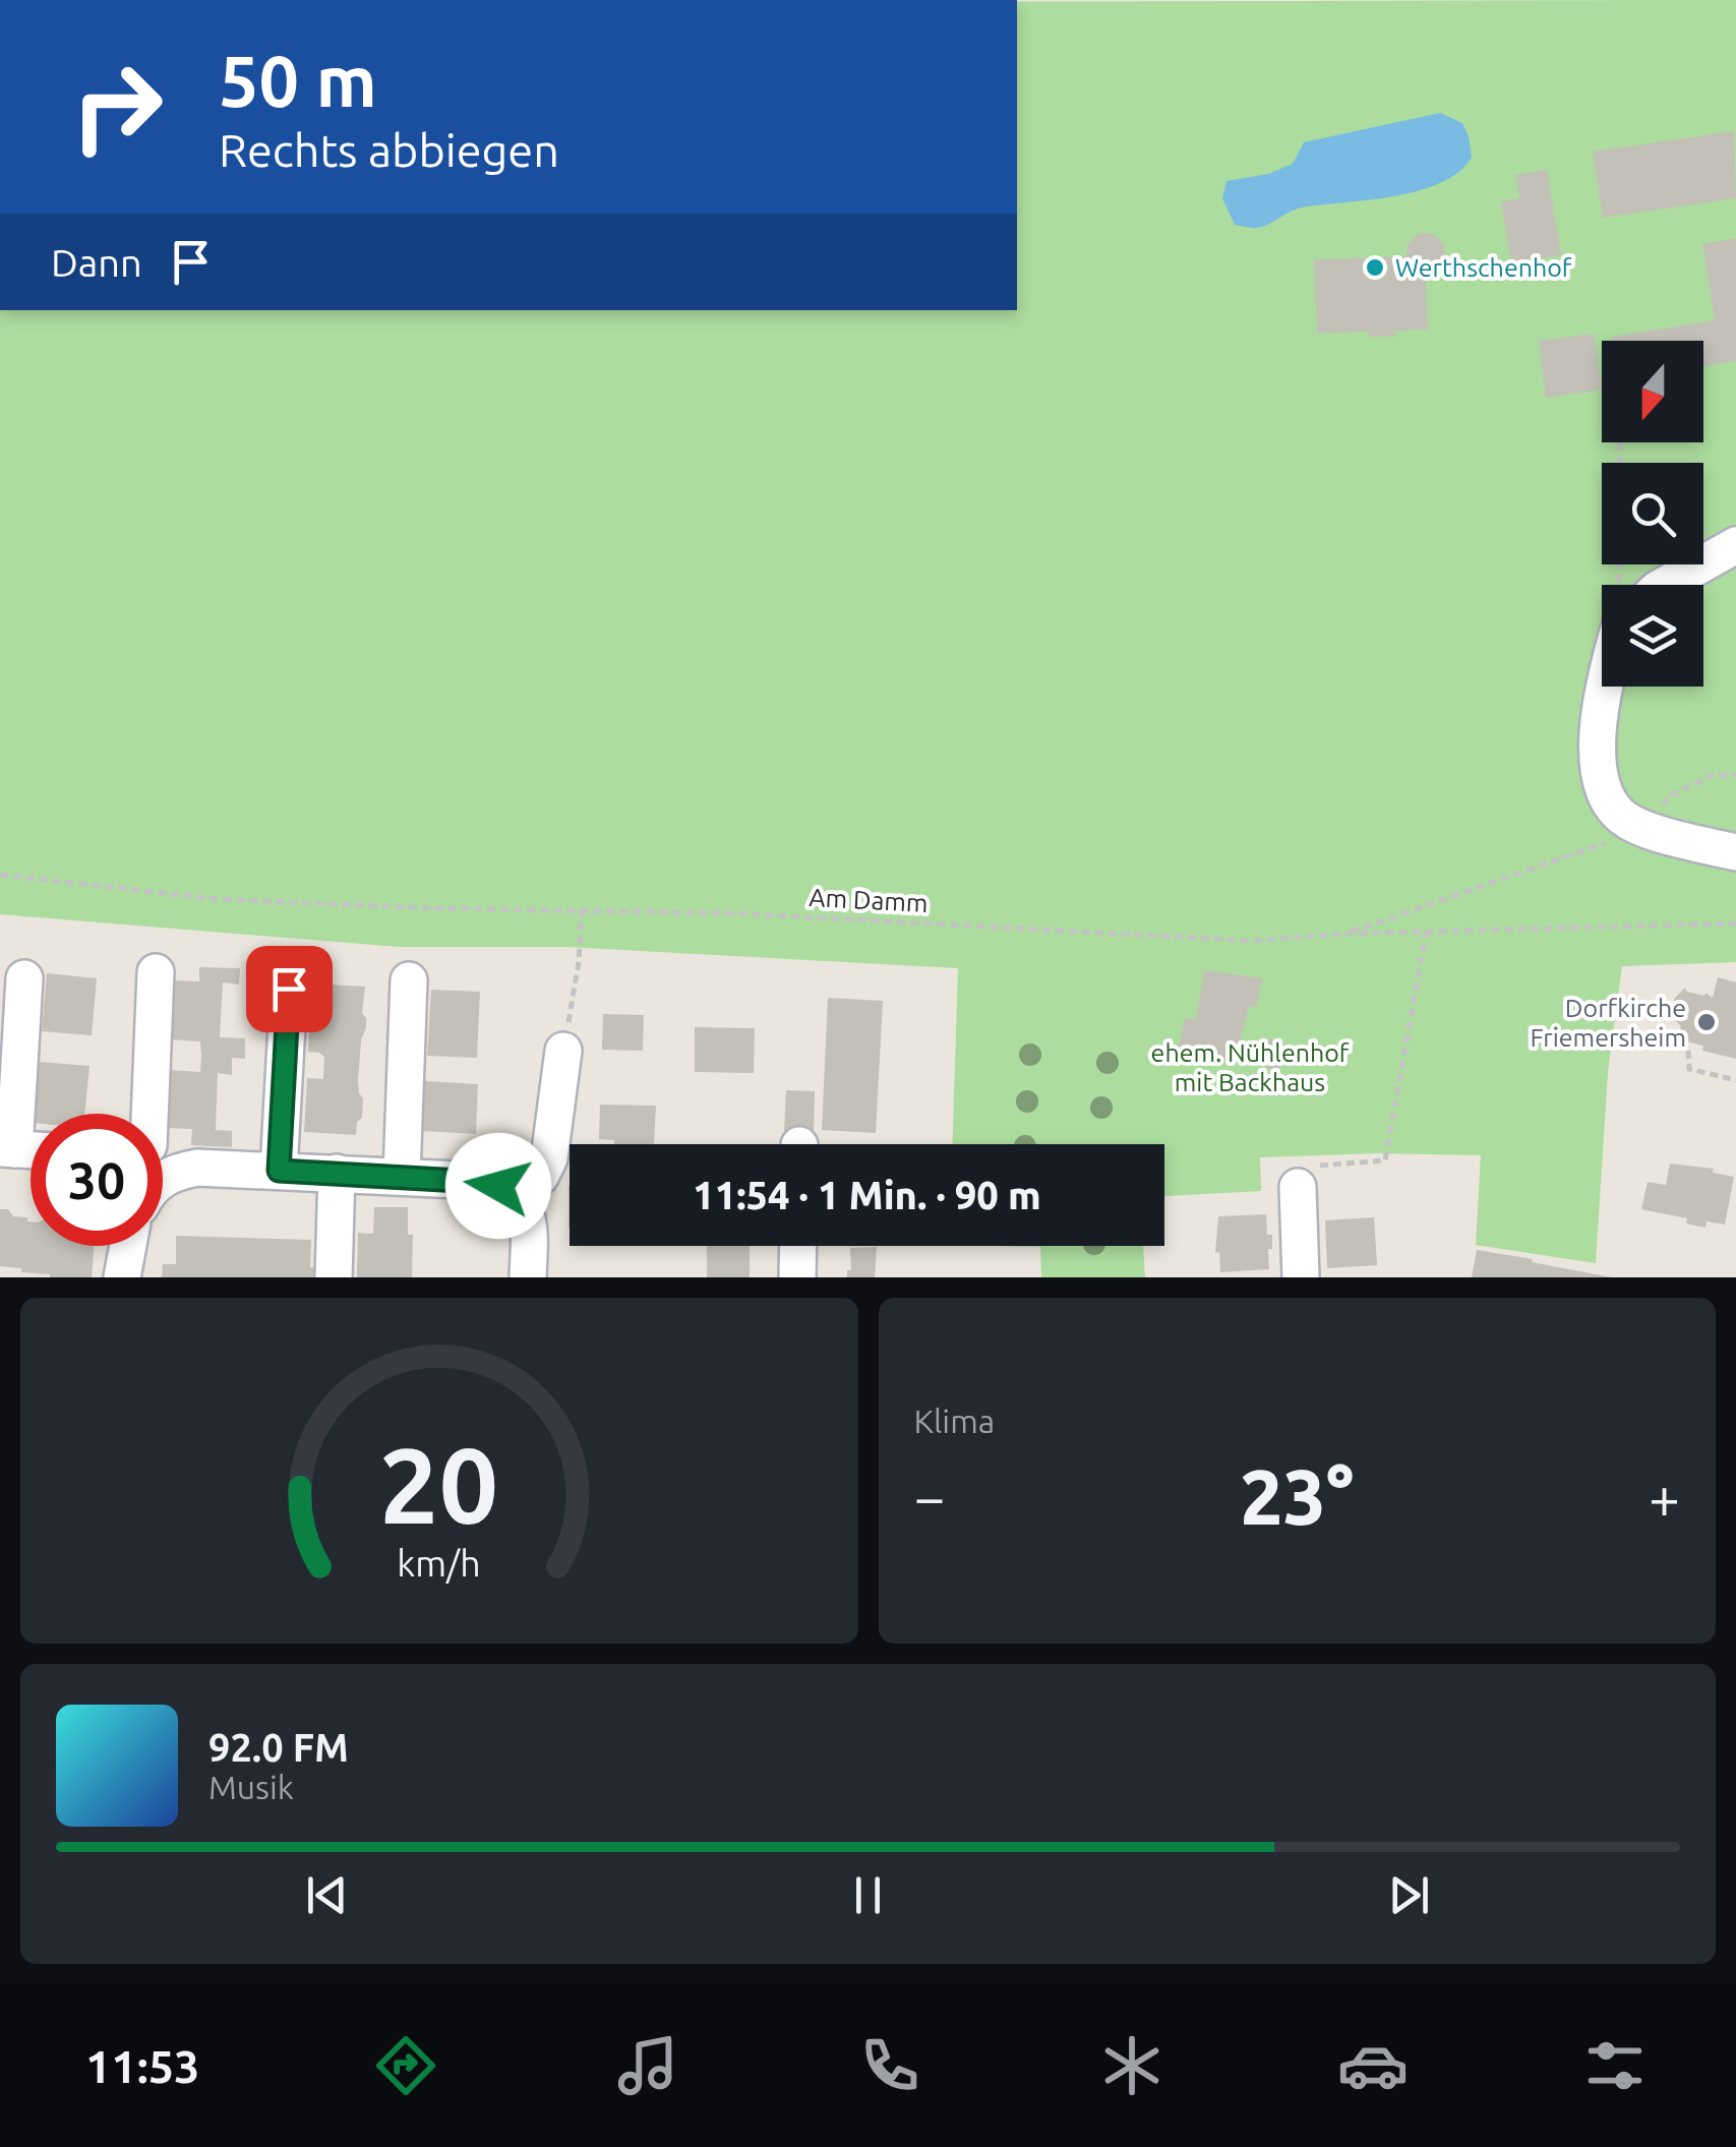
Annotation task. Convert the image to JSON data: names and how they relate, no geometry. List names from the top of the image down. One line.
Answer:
{"streets":{"path":["Am Damm"]},"parks":["ehem. Nühlenhof mit Backhaus"],"places":["Werthschenhof","Dorfkirche Friemersheim"],"north":"bottom","page":{"turn":["50 m","Rechts abbiegen"],"then":"Dann","limit":"30","trip":"11:54 · 1 Min. · 90 m","tile":"Klima","heat":["−","23°","+"],"song":["92.0 FM","Musik"],"tabs":"11:53","gauge":["20","km/h"]}}
